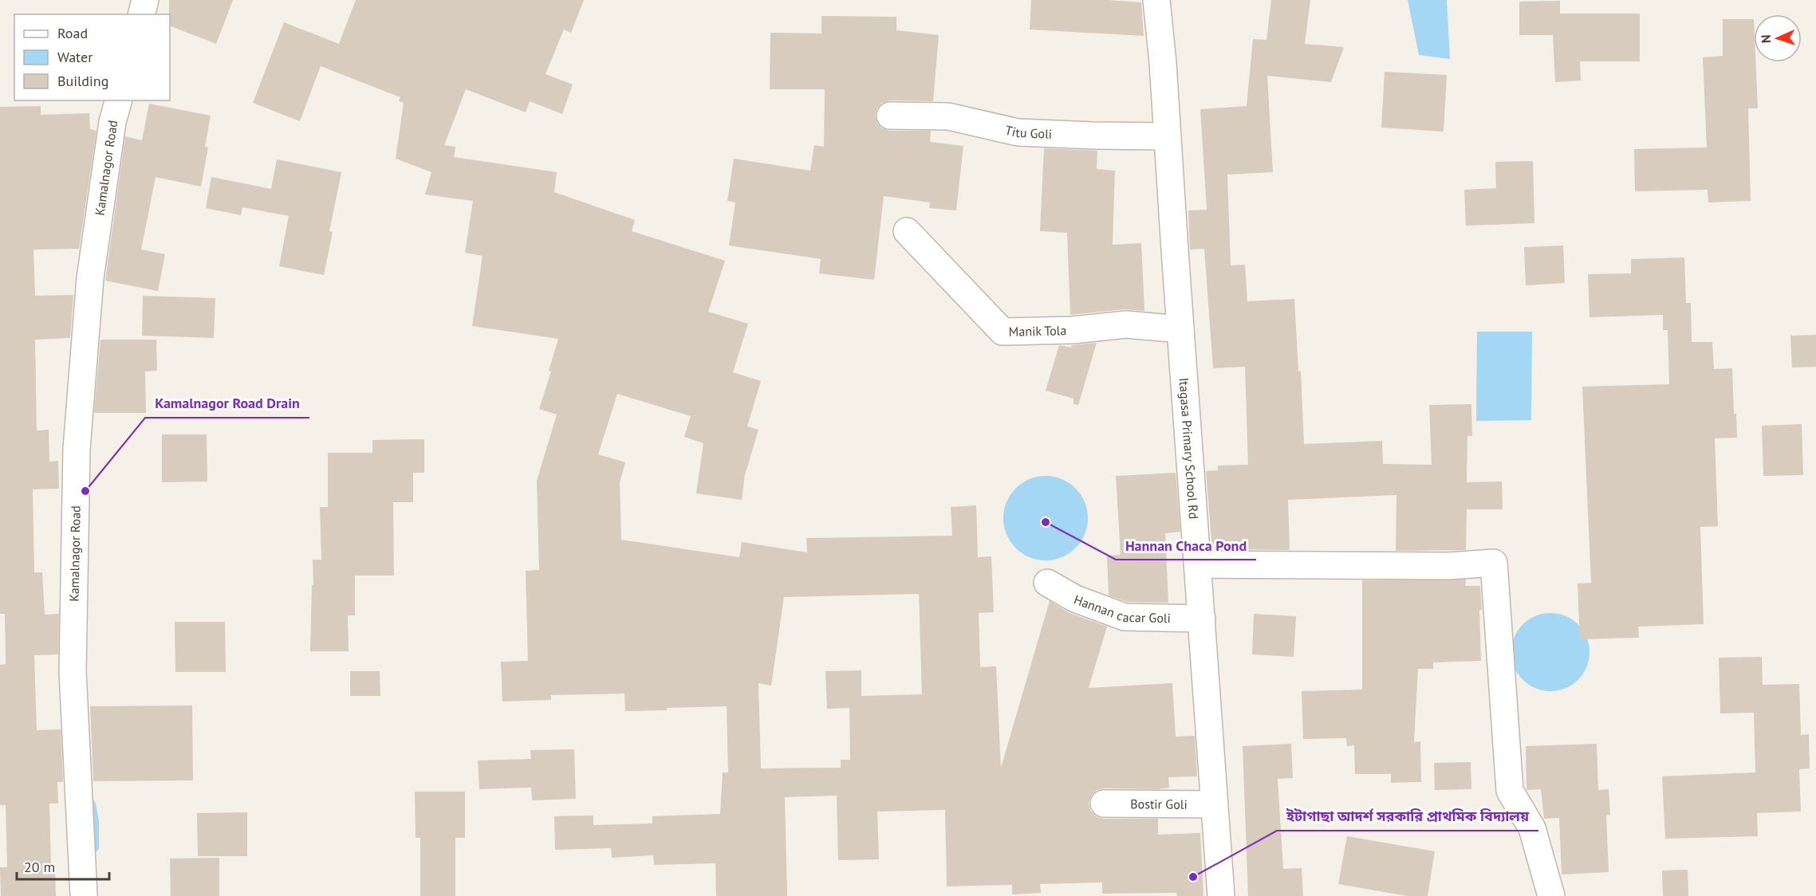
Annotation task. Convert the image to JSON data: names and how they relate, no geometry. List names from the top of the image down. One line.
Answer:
{"streets":{"street":["Titu Goli","Kamalnagor Road","Manik Tola","Itagasa Primary School Rd","Hannan cacar Goli","Bostir Goli"]},"crossings":[["Titu Goli","Itagasa Primary School Rd"],["Manik Tola","Itagasa Primary School Rd"],["Itagasa Primary School Rd","Hannan cacar Goli"],["Itagasa Primary School Rd","Bostir Goli"]],"places":["Kamalnagor Road Drain","Hannan Chaca Pond","ইটাগাছা আদর্শ সরকারি প্রাথমিক বিদ্যালয়"],"legend":["Road","Water","Building"],"scale_bar":"20 m","north":"left"}
